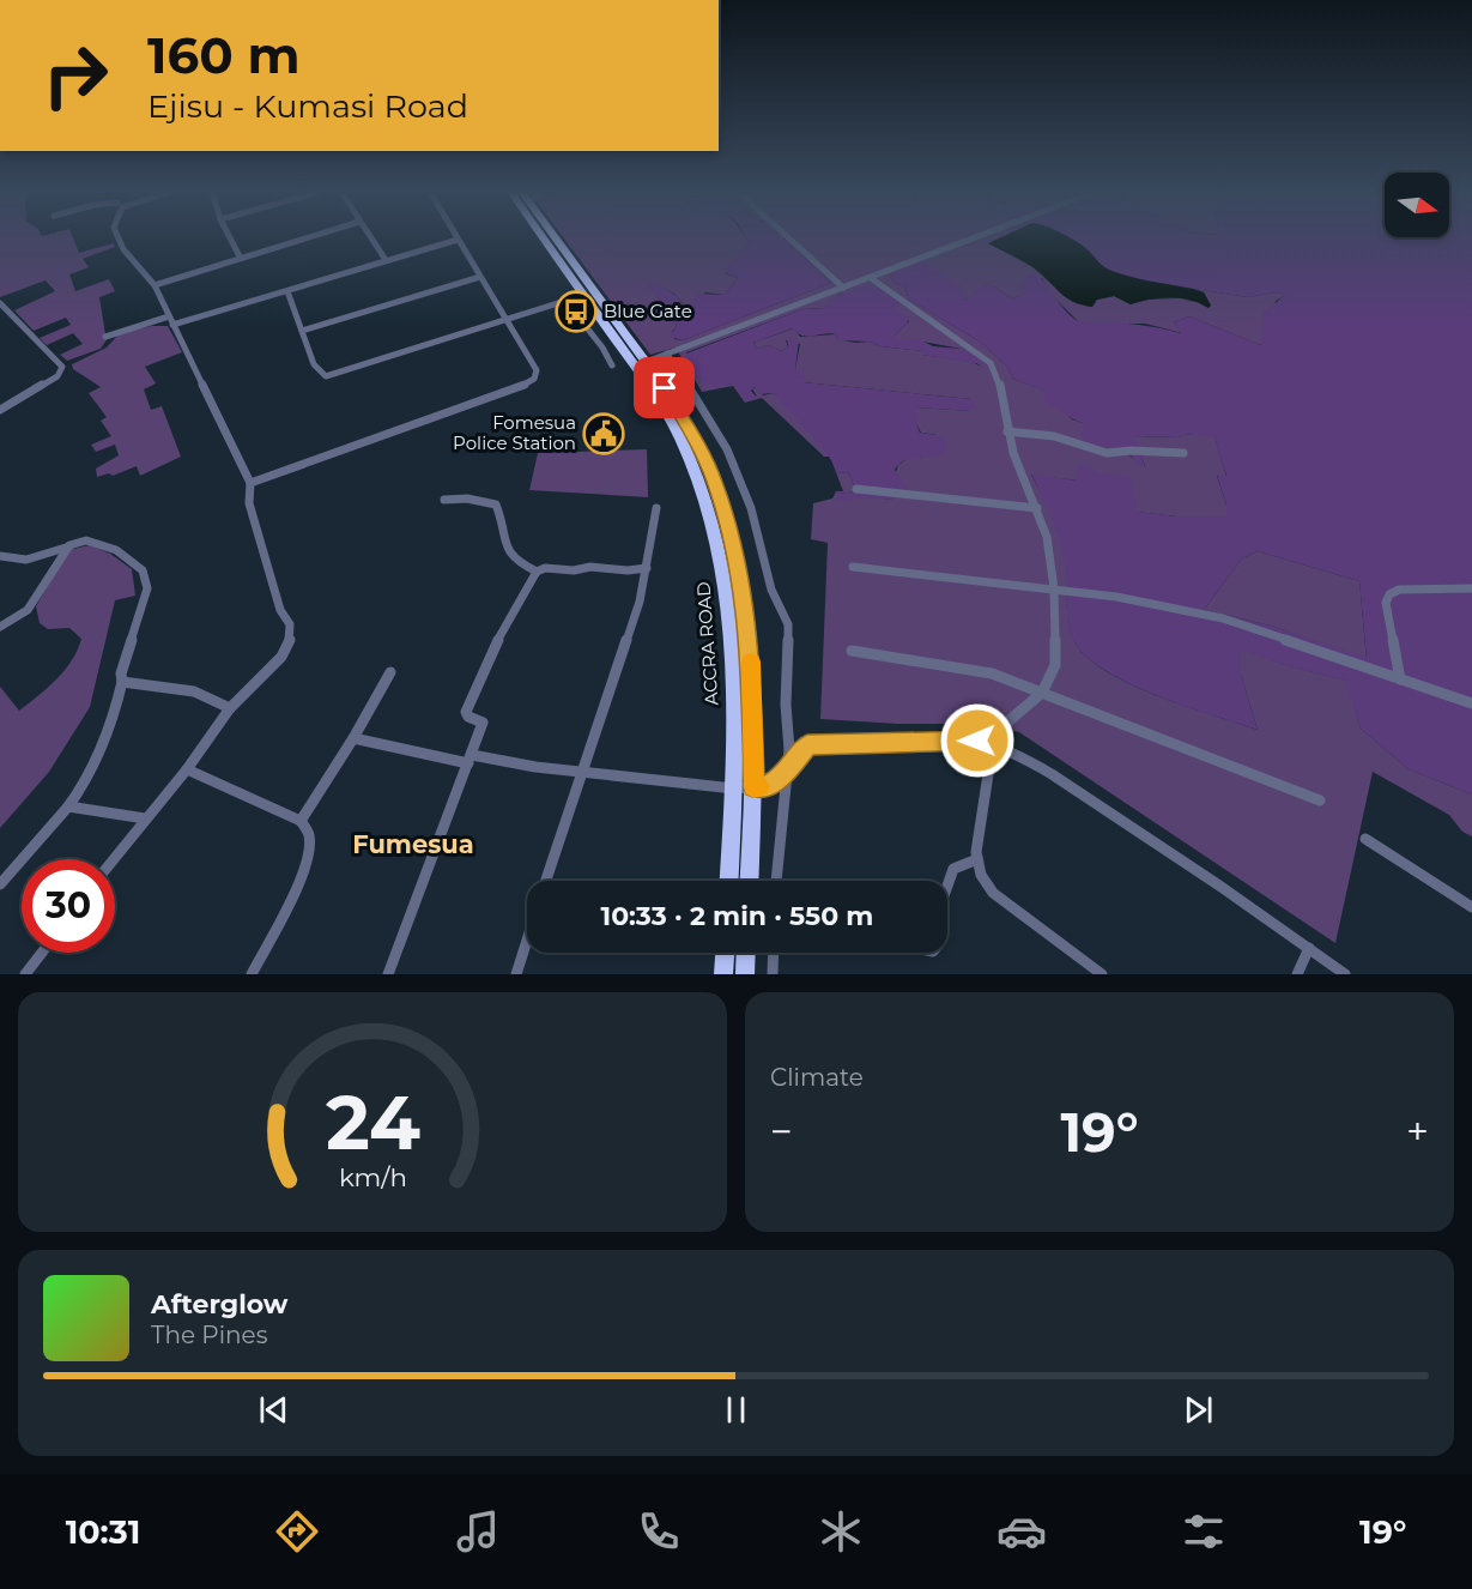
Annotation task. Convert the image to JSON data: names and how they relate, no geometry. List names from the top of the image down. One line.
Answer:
{"streets":{"highway":["ACCRA ROAD"]},"districts":["Fumesua"],"places":{"bus stop":["Blue Gate"],"public building":["Fomesua Police Station"]},"north":"right","page":{"turn":["160 m","Ejisu - Kumasi Road"],"limit":"30","trip":"10:33 · 2 min · 550 m","tile":"Climate","heat":["−","19°","+"],"song":["Afterglow","The Pines"],"tabs":["10:31","19°"],"gauge":["24","km/h"]}}
